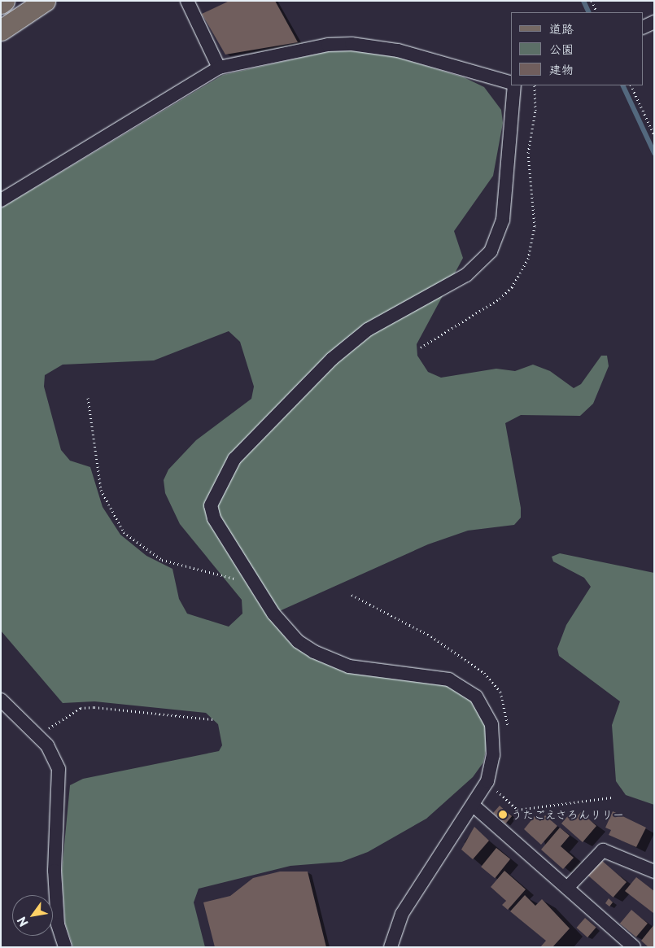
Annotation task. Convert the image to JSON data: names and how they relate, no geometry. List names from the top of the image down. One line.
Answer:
{"places":["うたごえさろんリリー"],"legend":["道路","公園","建物"],"north":"bottom left"}
